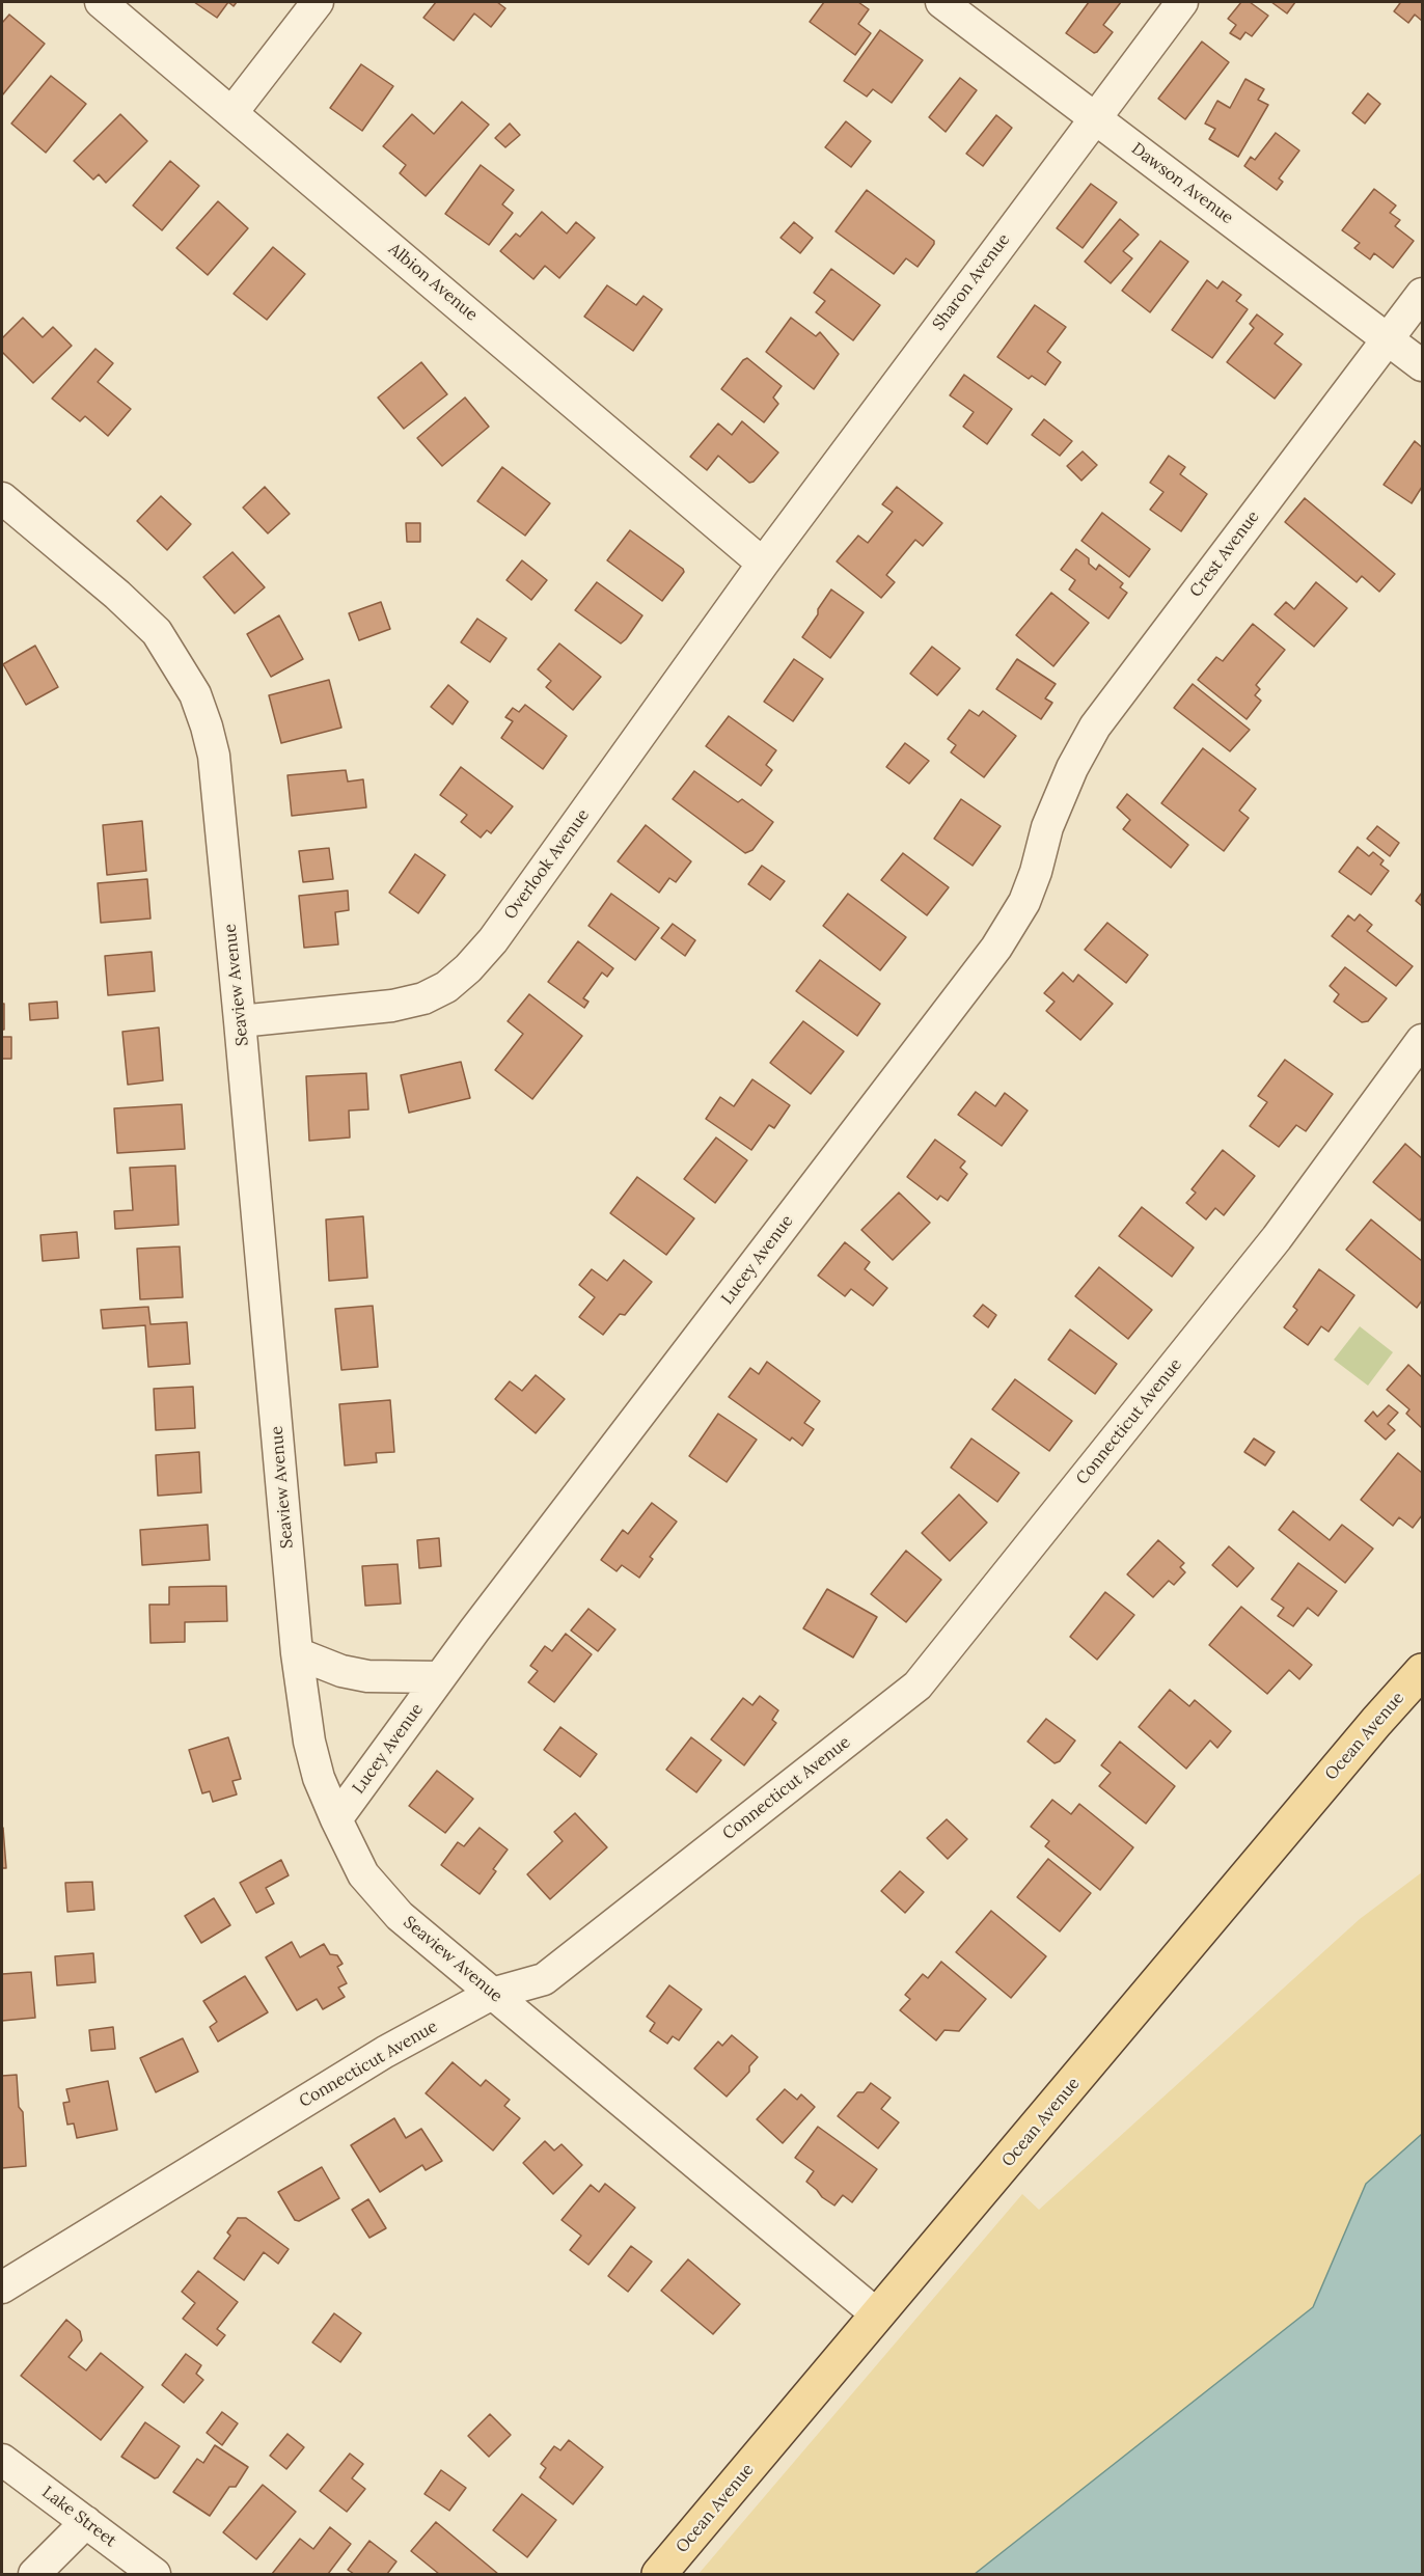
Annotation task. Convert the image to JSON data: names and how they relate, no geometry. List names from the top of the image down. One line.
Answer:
{"streets":{"main road":["Ocean Avenue"],"street":["Dawson Avenue","Albion Avenue","Sharon Avenue","Crest Avenue","Overlook Avenue","Seaview Avenue","Lucey Avenue","Connecticut Avenue","Lake Street"]},"crossings":[["Dawson Avenue","Sharon Avenue"],["Dawson Avenue","Crest Avenue"],["Albion Avenue","Sharon Avenue"],["Albion Avenue","Overlook Avenue"],["Sharon Avenue","Overlook Avenue"],["Crest Avenue","Lucey Avenue"],["Overlook Avenue","Seaview Avenue"],["Seaview Avenue","Lucey Avenue"],["Seaview Avenue","Connecticut Avenue"],["Seaview Avenue","Ocean Avenue"]]}
